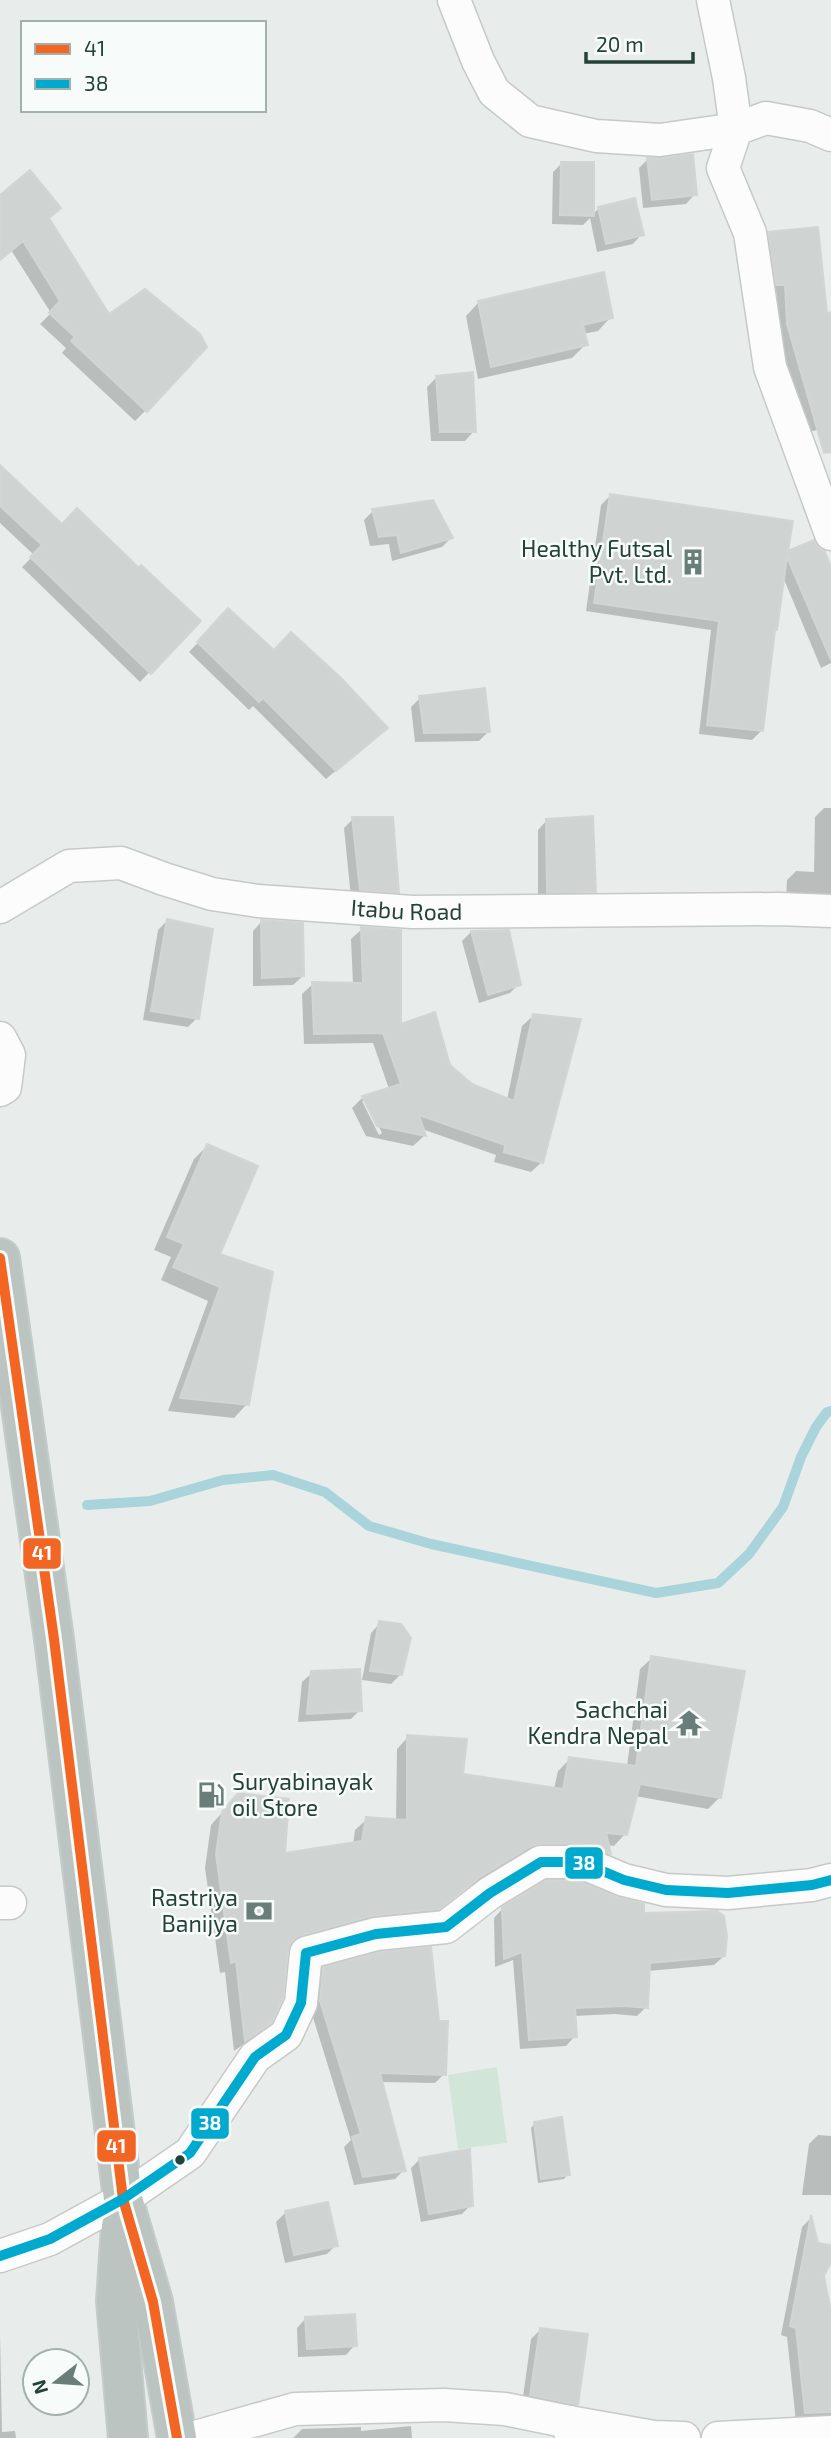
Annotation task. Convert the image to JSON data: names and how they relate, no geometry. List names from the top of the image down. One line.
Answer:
{"streets":{"street":["Itabu Road"]},"places":{"building":["Healthy Futsal Pvt. Ltd."],"temple":["Sachchai Kendra Nepal"],"fuel station":["Suryabinayak oil Store"],"bank":["Rastriya Banijya"]},"lines":["transit line 41","transit line 38"],"legend":["41","38"],"scale_bar":"20 m","north":"left"}
